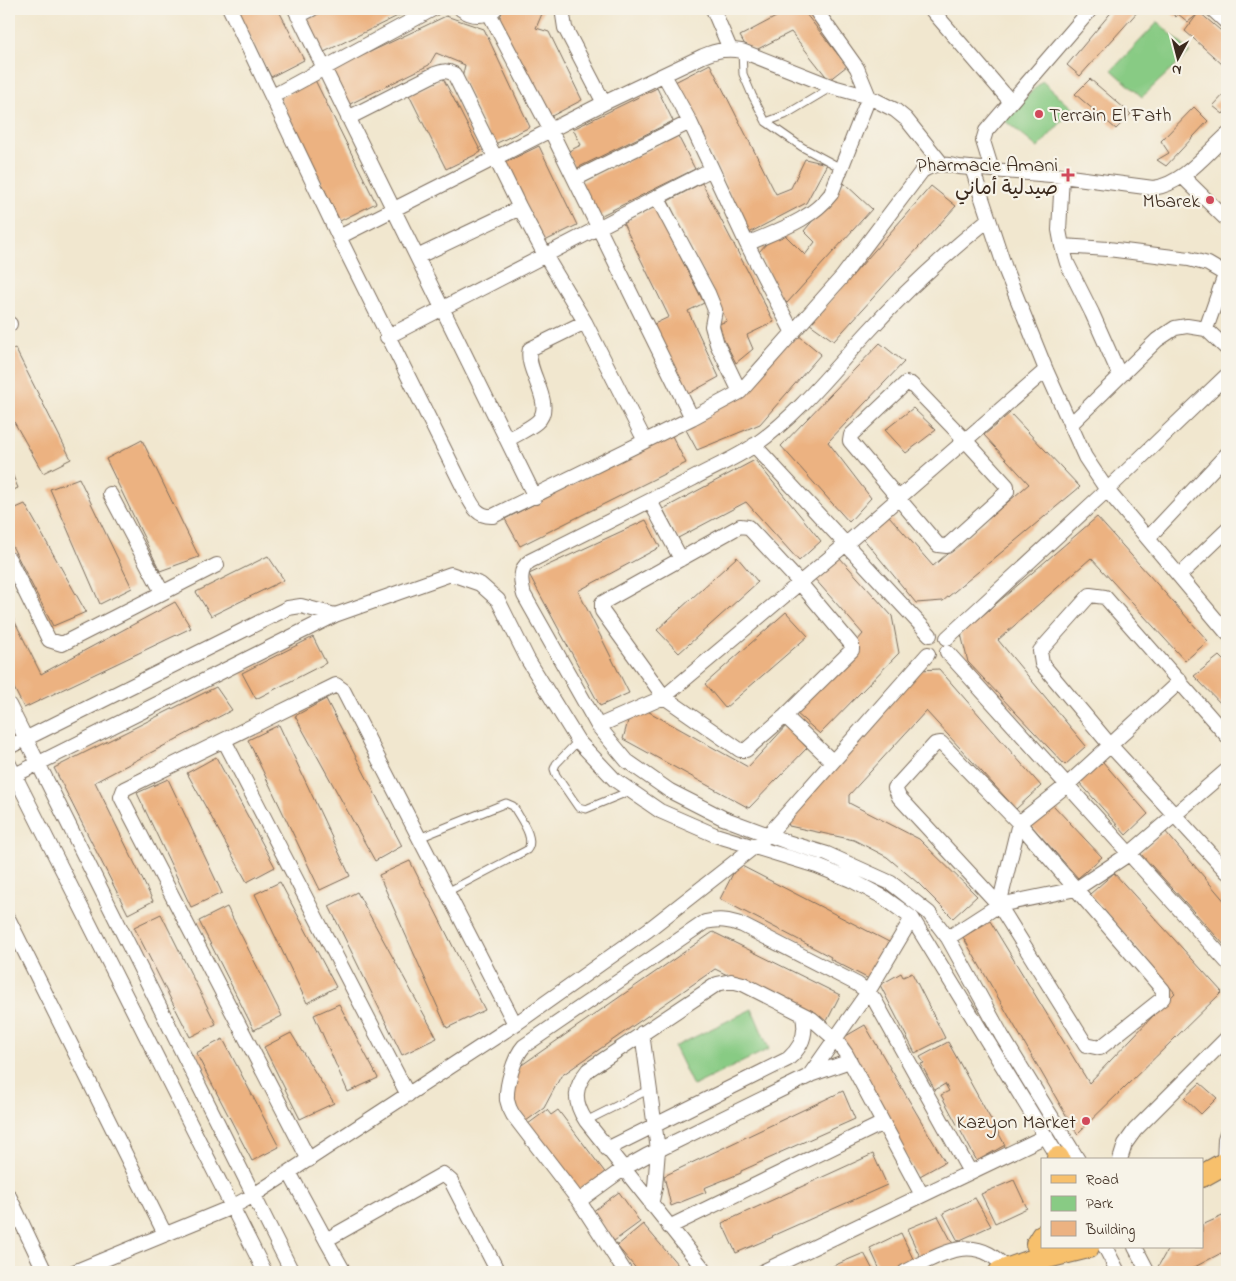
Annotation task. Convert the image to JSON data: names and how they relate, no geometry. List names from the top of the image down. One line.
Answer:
{"places":{"other":["Terrain El Fath","Mbarek","Kazyon Market"],"health":["Pharmacie Amani صيدلية أماني"]},"legend":["Road","Park","Building"],"north":"bottom"}
